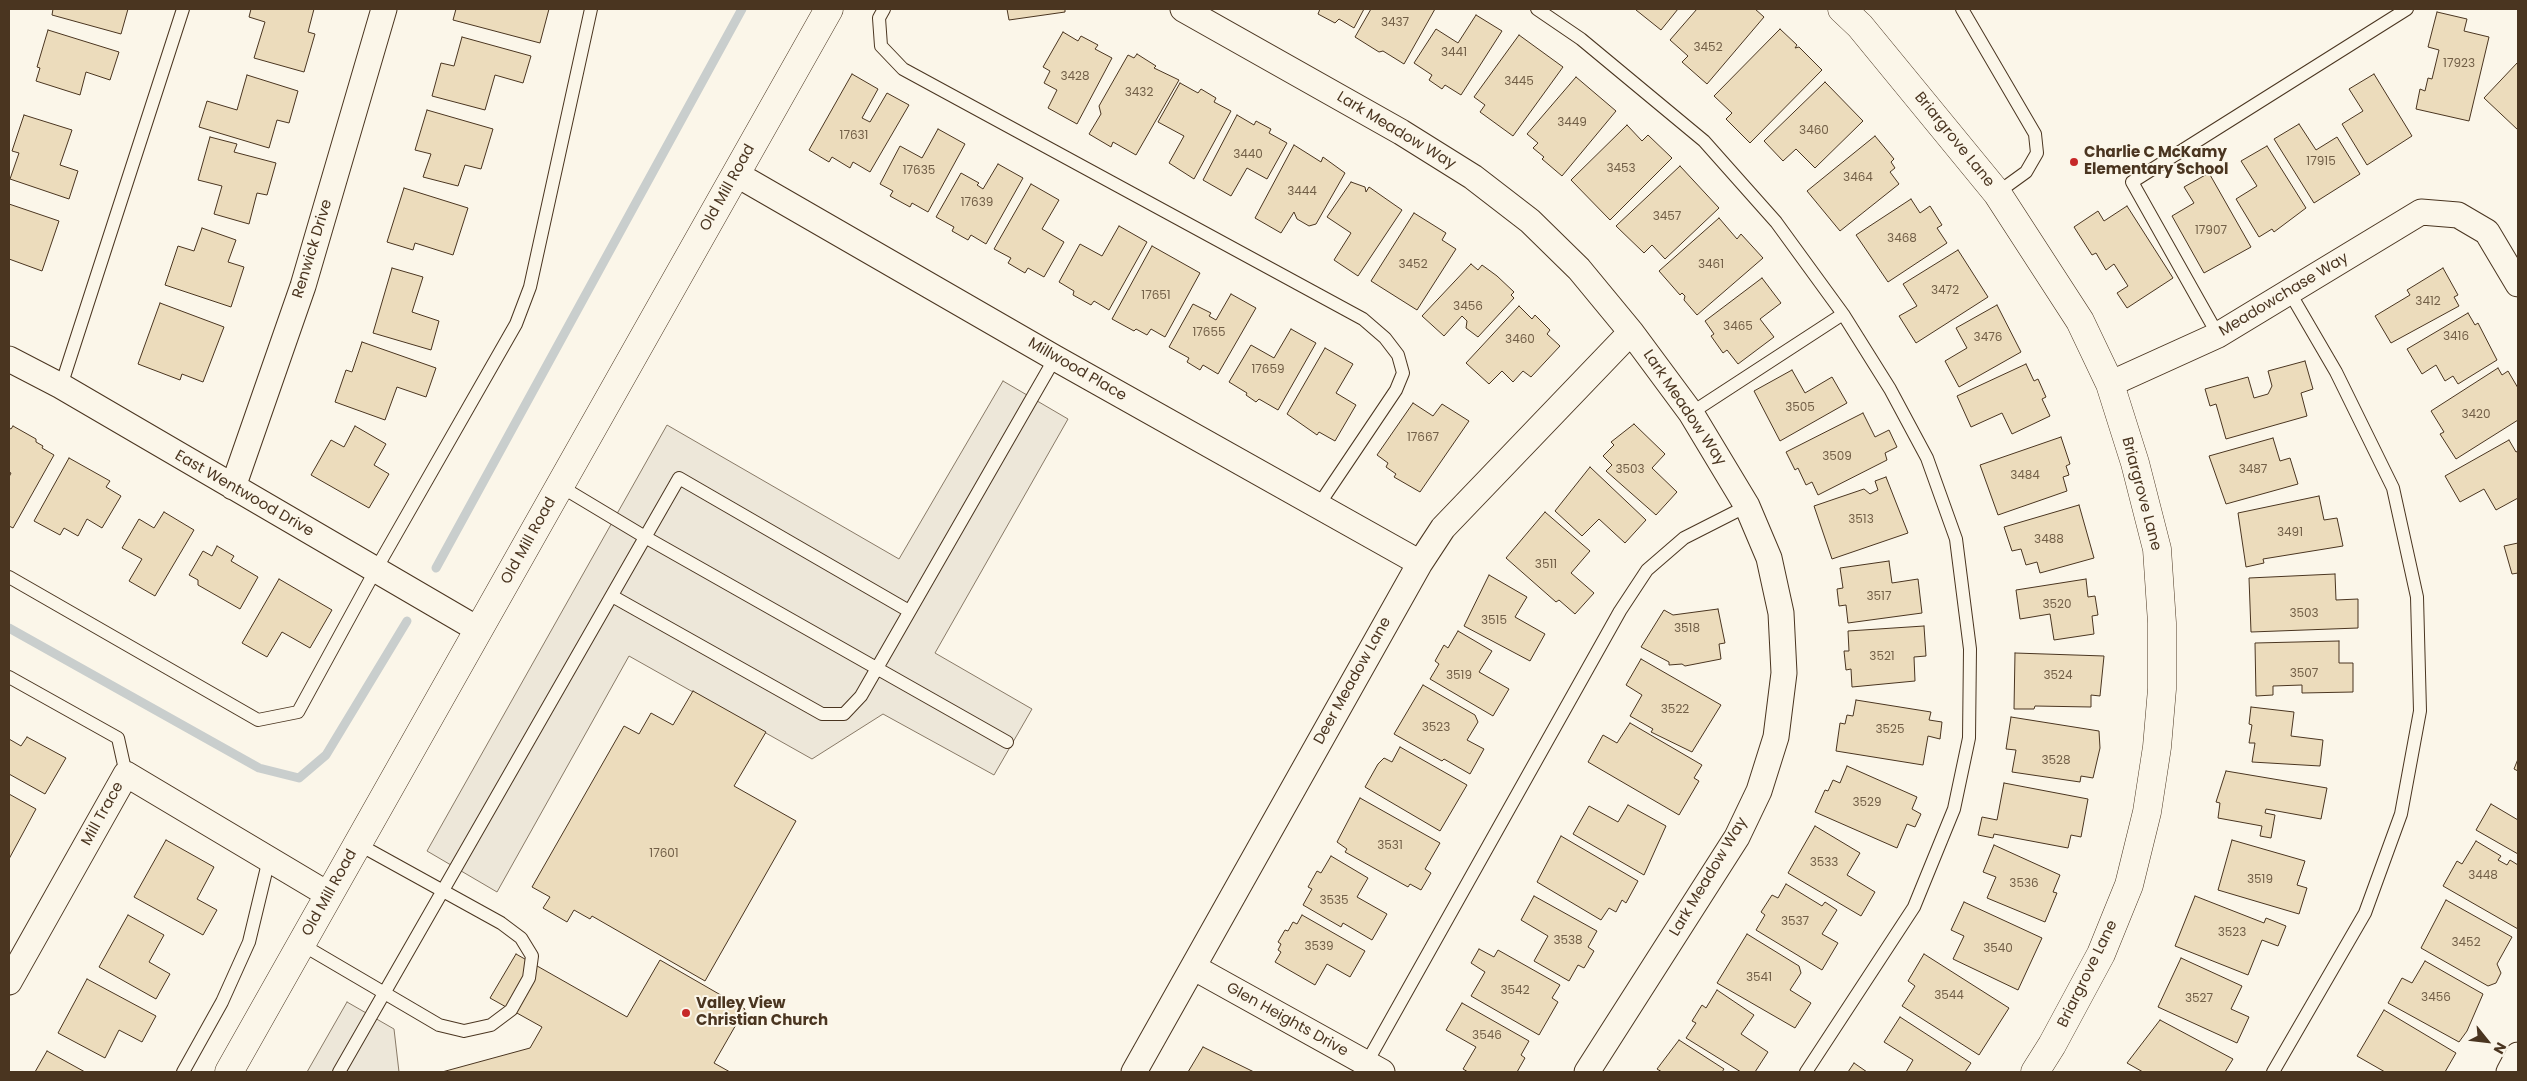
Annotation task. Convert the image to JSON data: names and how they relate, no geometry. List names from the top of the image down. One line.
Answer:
{"streets":{"street":["Lark Meadow Way","Briargrove Lane","Old Mill Road","Renwick Drive","Meadowchase Way","Millwood Place","East Wentwood Drive","Deer Meadow Lane","Mill Trace","Glen Heights Drive"]},"crossings":[["Lark Meadow Way","Deer Meadow Lane"],["Briargrove Lane","Meadowchase Way"],["Old Mill Road","Millwood Place"],["Old Mill Road","East Wentwood Drive"],["Old Mill Road","Mill Trace"],["Renwick Drive","East Wentwood Drive"],["Millwood Place","Deer Meadow Lane"],["Deer Meadow Lane","Glen Heights Drive"]],"places":["Charlie C McKamy Elementary School","Valley View Christian Church"],"house_numbers":["3437","3452","3441","17923","3428","3445","3432","3449","3460","17631","3440","17915","3453","17635","3464","3444","17639","3457","17907","3468","3452","3461","3472","17651","3412","3456","3465","17655","3416","3476","3460","17659","3505","3420","17667","3509","3503","3487","3484","3513","3491","3488","3511","3517","3520","3503","3515","3518","3521","3507","3519","3524","3522","3523","3525","3528","3529","3531","17601","3533","3448","3519","3536","3535","3537","3523","3538","3452","3539","3540","3541","3542","3544","3456","3527","3546"],"north":"bottom right"}
